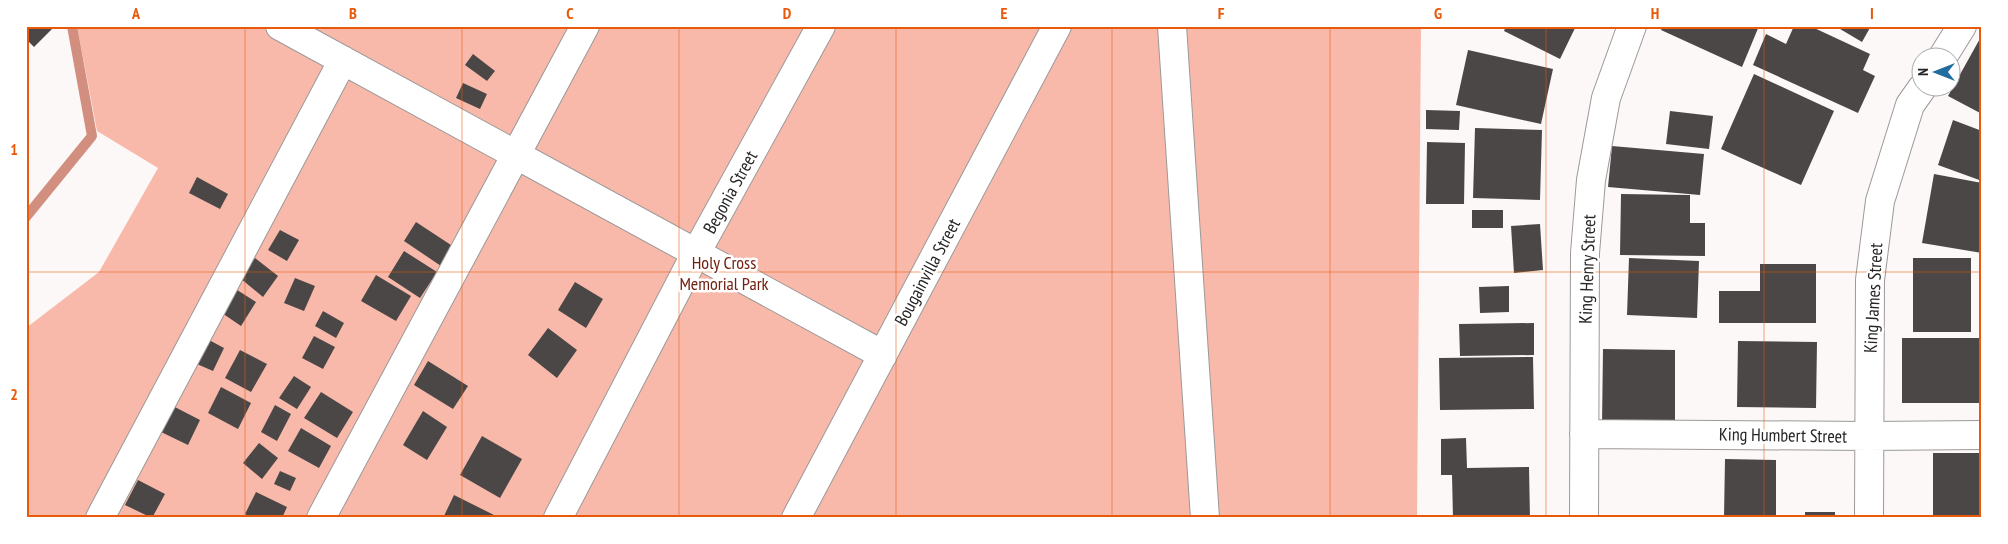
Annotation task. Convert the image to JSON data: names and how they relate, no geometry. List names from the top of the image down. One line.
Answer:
{"streets":{"street":["Begonia Street","King Henry Street","Bougainvilla Street","King James Street","King Humbert Street"]},"crossings":[["King Henry Street","King Humbert Street"],["King James Street","King Humbert Street"]],"parks":["Holy Cross Memorial Park"],"north":"left","grid":{"columns":["A","B","C","D","E","F","G","H","I"],"rows":["1","2"]}}
